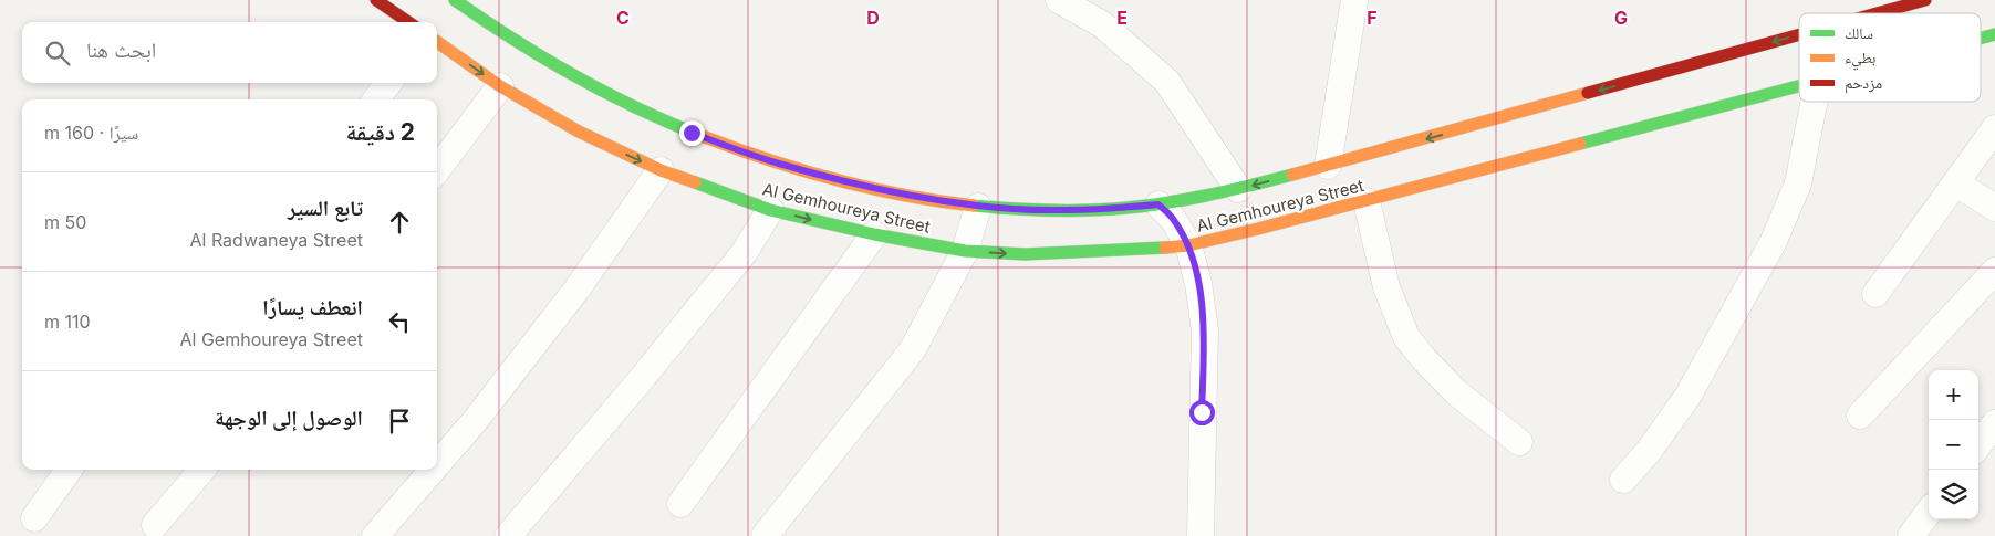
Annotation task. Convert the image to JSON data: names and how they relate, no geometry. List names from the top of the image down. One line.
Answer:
{"streets":{"street":["Al Gemhoureya Street"]},"legend":["سالك","بطيء","مزدحم"],"page":{"search":"ابحث هنا","heading":["2 دقيقة","سيرًا · 160 m"],"list":[["تابع السير","Al Radwaneya Street","50 m"],["انعطف يسارًا","Al Gemhoureya Street","110 m"],"الوصول إلى الوجهة"],"map_buttons":["+","−"]},"grid":{"columns":["C","D","E","F","G"]}}
